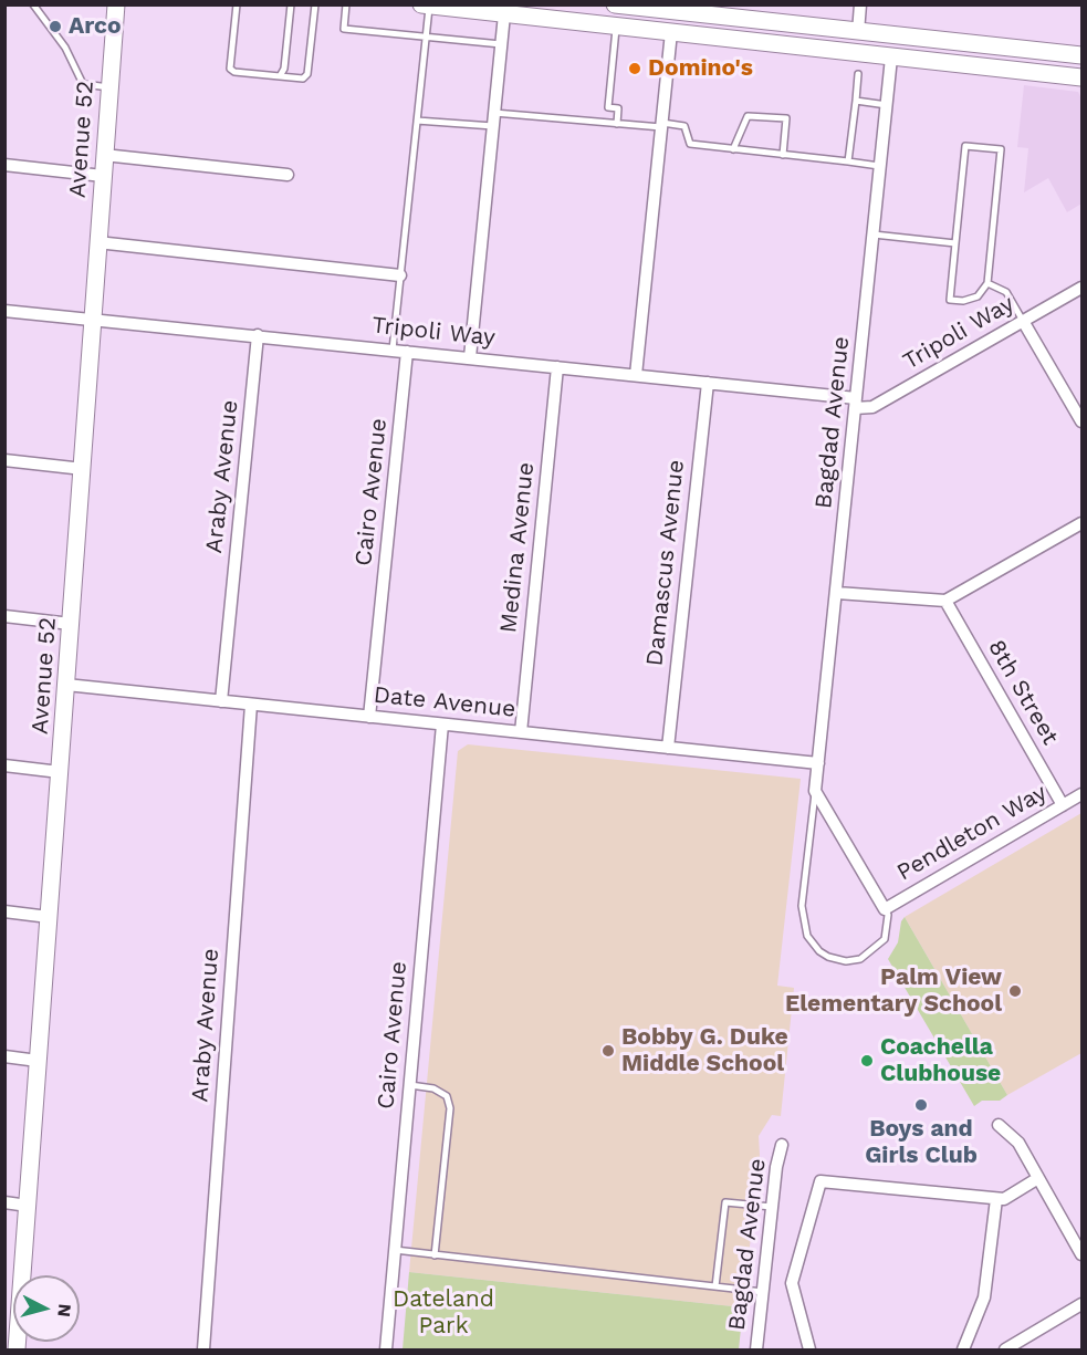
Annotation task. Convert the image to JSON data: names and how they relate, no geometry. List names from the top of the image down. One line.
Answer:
{"streets":{"main road":["Avenue 52"],"street":["Tripoli Way","Bagdad Avenue","Araby Avenue","Cairo Avenue","Medina Avenue","Damascus Avenue","8th Street","Date Avenue","Pendleton Way"]},"crossings":[["Avenue 52","Tripoli Way"],["Avenue 52","Date Avenue"],["Tripoli Way","Bagdad Avenue"],["Tripoli Way","Araby Avenue"],["Tripoli Way","Cairo Avenue"],["Tripoli Way","Medina Avenue"],["Tripoli Way","Damascus Avenue"],["Bagdad Avenue","Date Avenue"],["Araby Avenue","Date Avenue"],["Cairo Avenue","Date Avenue"],["Medina Avenue","Date Avenue"],["Damascus Avenue","Date Avenue"],["8th Street","Pendleton Way"]],"parks":["Dateland Park"],"places":["Arco","Domino's","Palm View Elementary School","Bobby G. Duke Middle School","Coachella Clubhouse","Boys and Girls Club"],"north":"right"}
